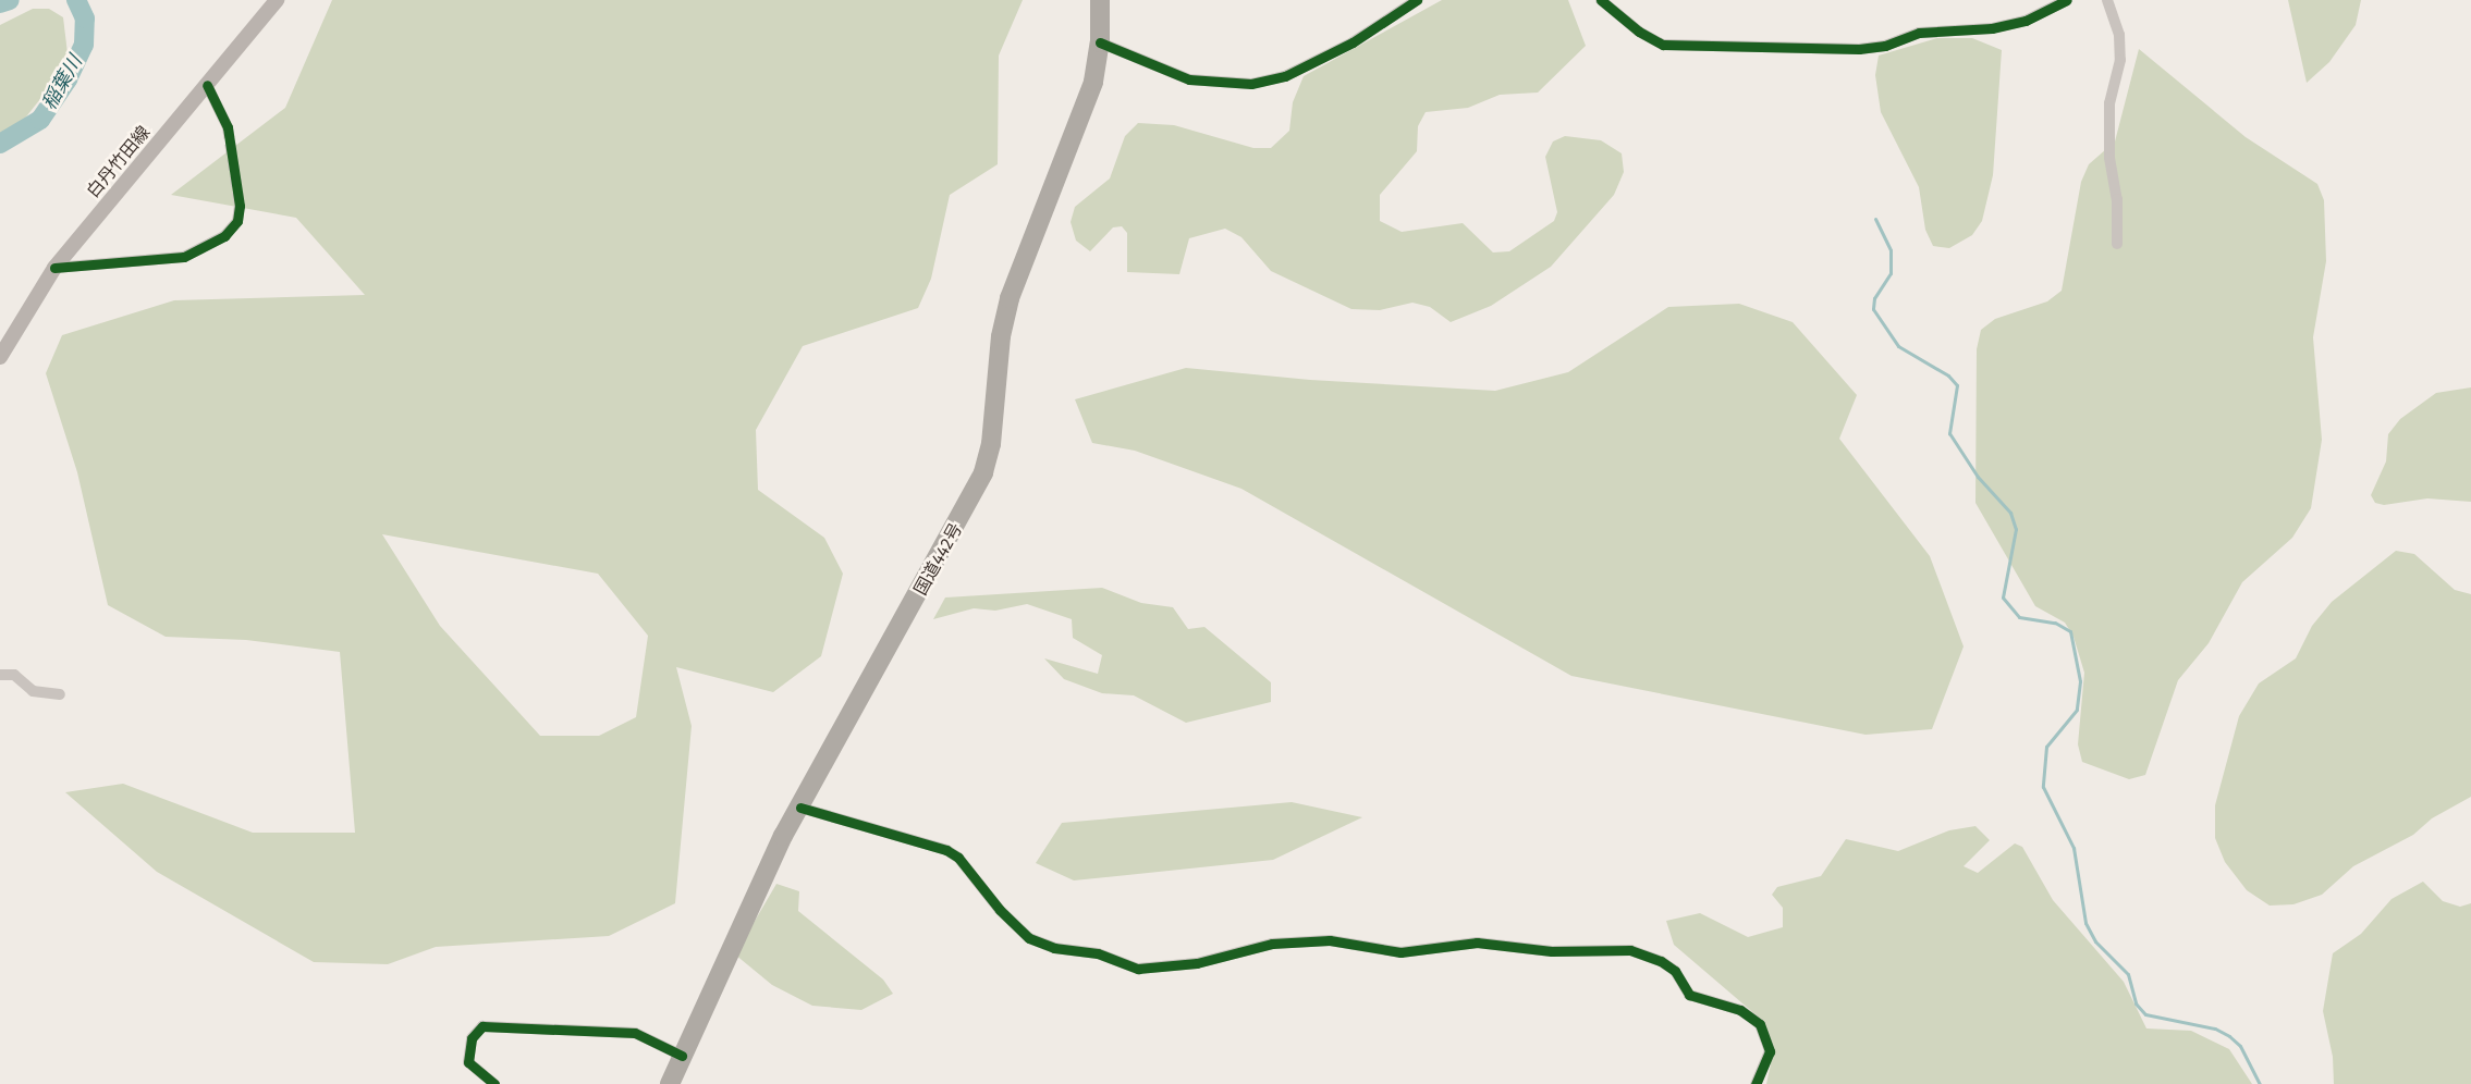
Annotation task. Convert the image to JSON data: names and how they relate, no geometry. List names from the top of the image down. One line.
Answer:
{"streets":{"highway":["国道442号"],"main road":["白丹竹田線"]},"water":["稲葉川"]}
